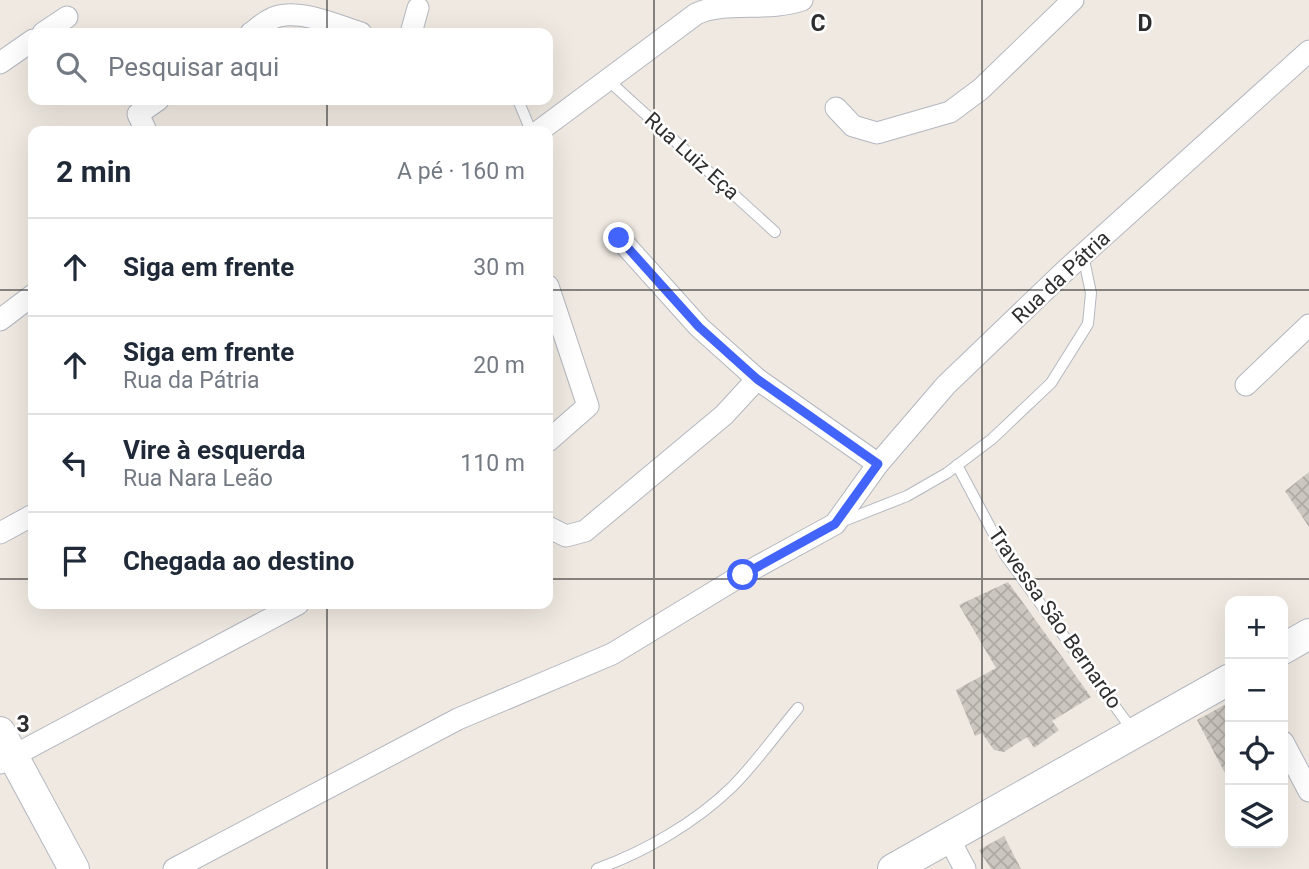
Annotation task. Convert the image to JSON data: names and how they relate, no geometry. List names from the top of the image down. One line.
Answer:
{"streets":{"street":["Rua da Pátria"],"lane":["Rua Luiz Eça","Travessa São Bernardo"]},"page":{"search":"Pesquisar aqui","heading":["2 min","A pé · 160 m"],"list":[["Siga em frente","30 m"],["Siga em frente","Rua da Pátria","20 m"],["Vire à esquerda","Rua Nara Leão","110 m"],"Chegada ao destino"],"map_buttons":["+","−"]},"grid":{"columns":["C","D"],"rows":["3"]}}
